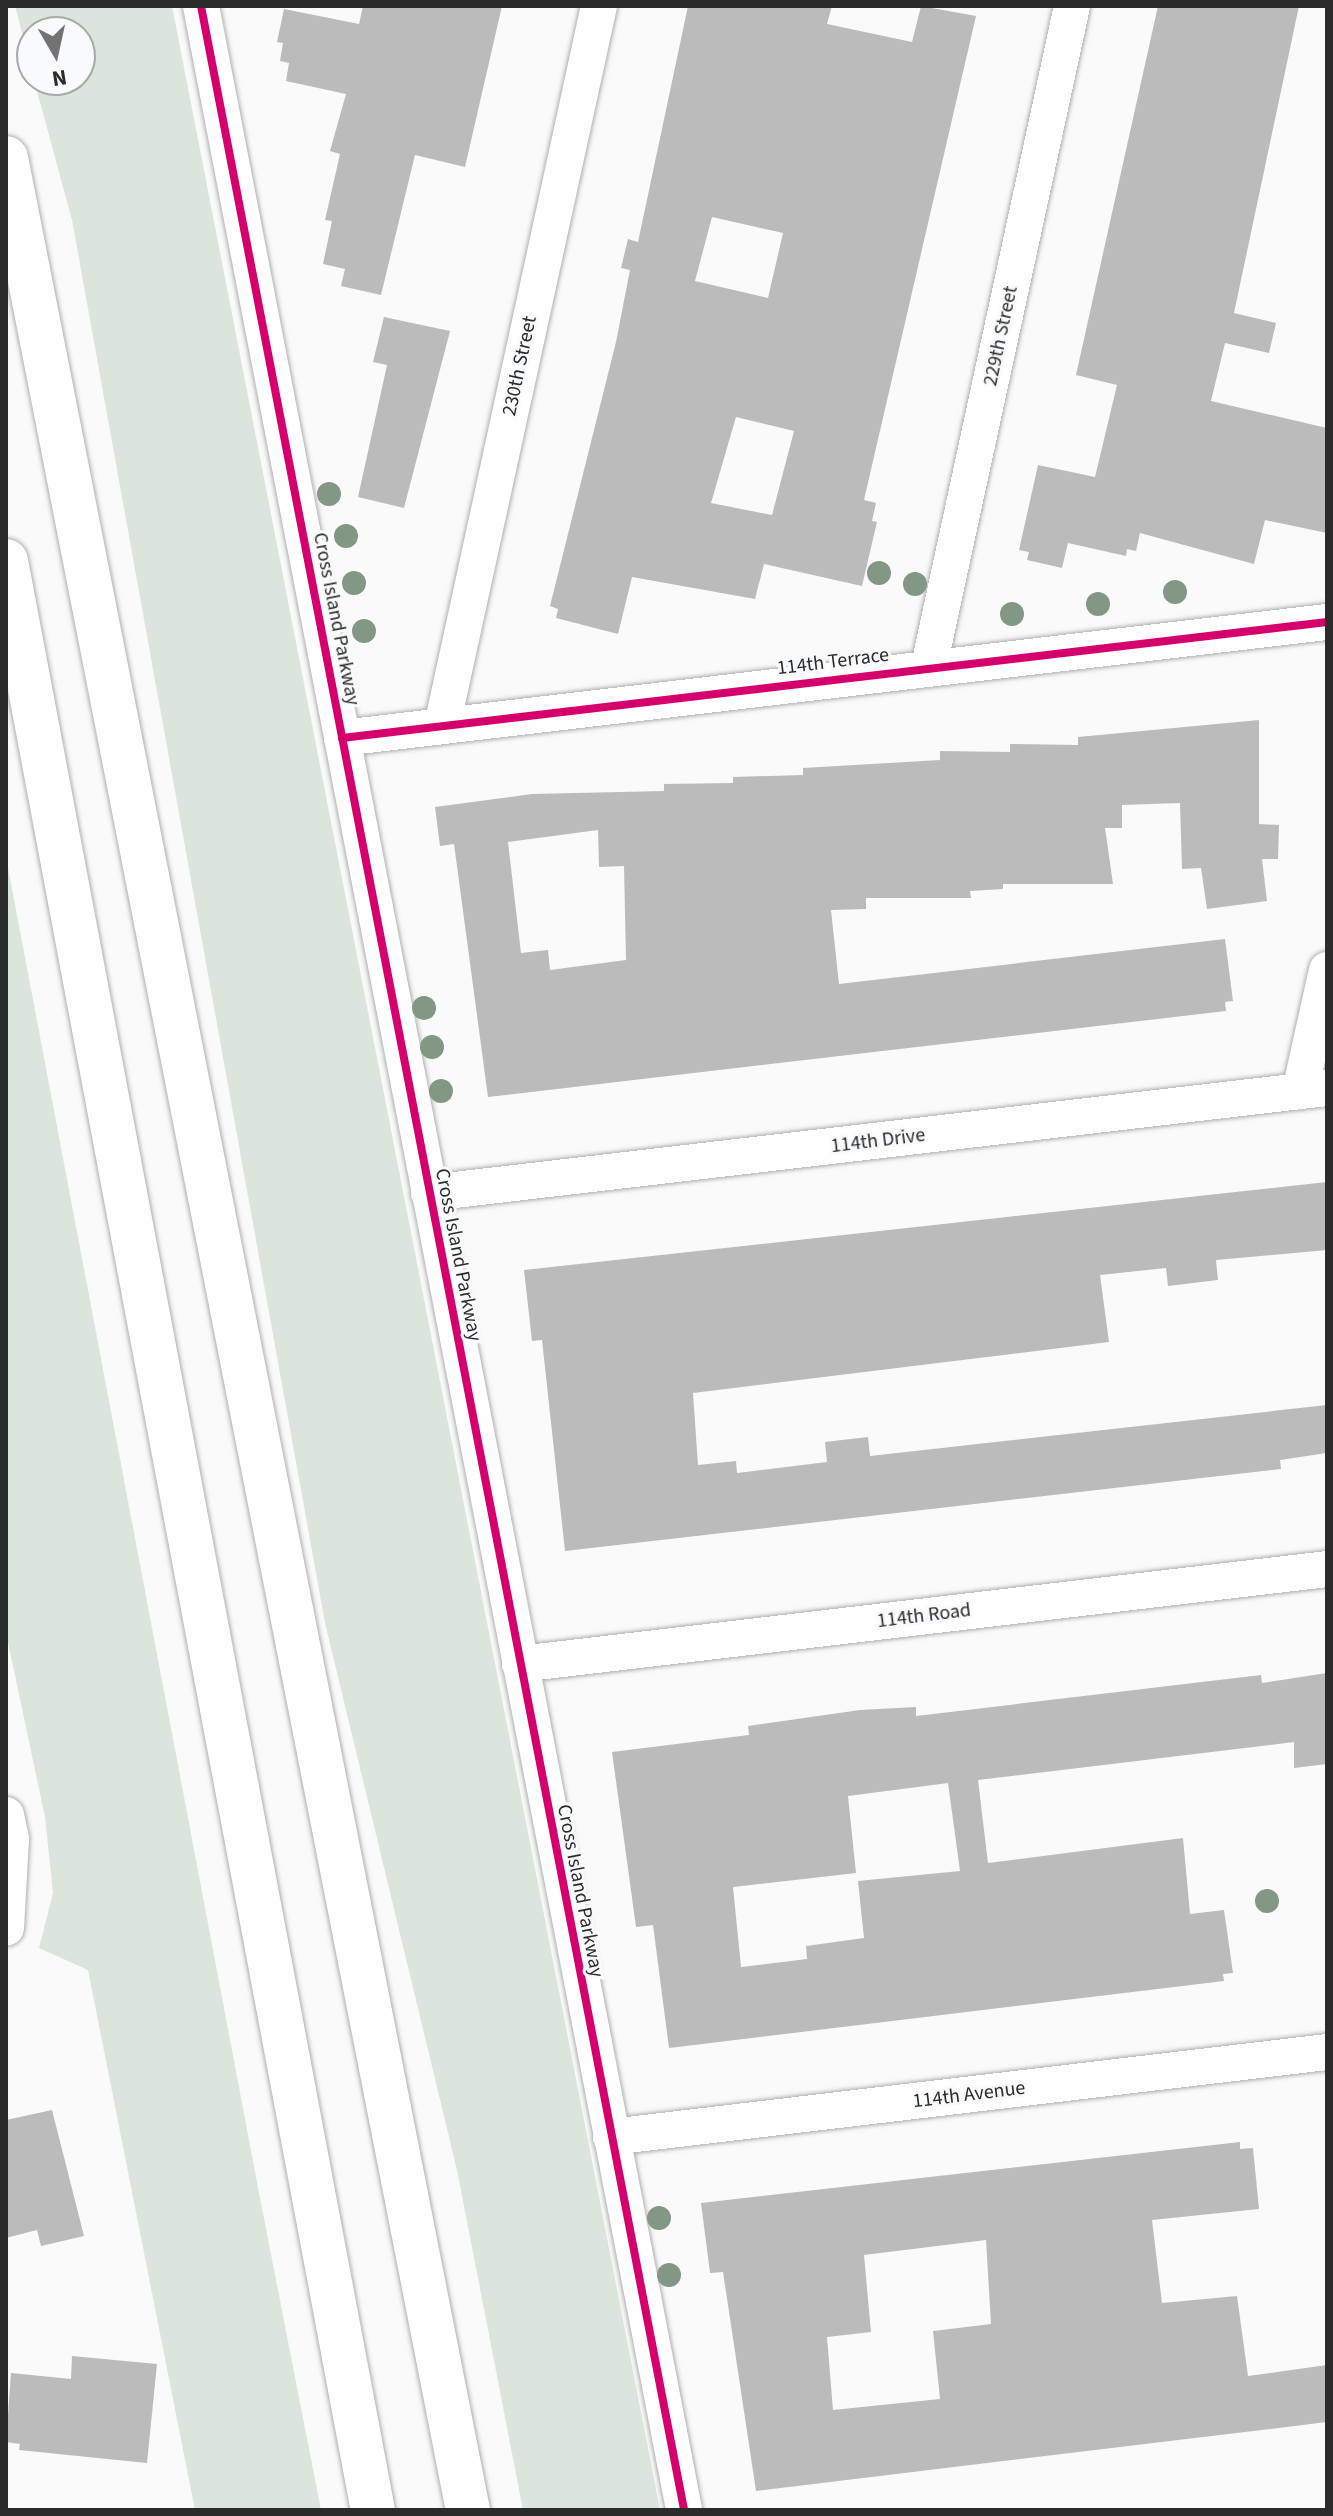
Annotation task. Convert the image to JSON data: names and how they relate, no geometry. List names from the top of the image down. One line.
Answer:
{"streets":{"street":["229th Street","230th Street","Cross Island Parkway","114th Terrace","114th Drive","114th Road","114th Avenue"]},"crossings":[["229th Street","114th Terrace"],["230th Street","114th Terrace"],["Cross Island Parkway","114th Terrace"],["Cross Island Parkway","114th Drive"],["Cross Island Parkway","114th Road"],["Cross Island Parkway","114th Avenue"]],"north":"bottom"}
